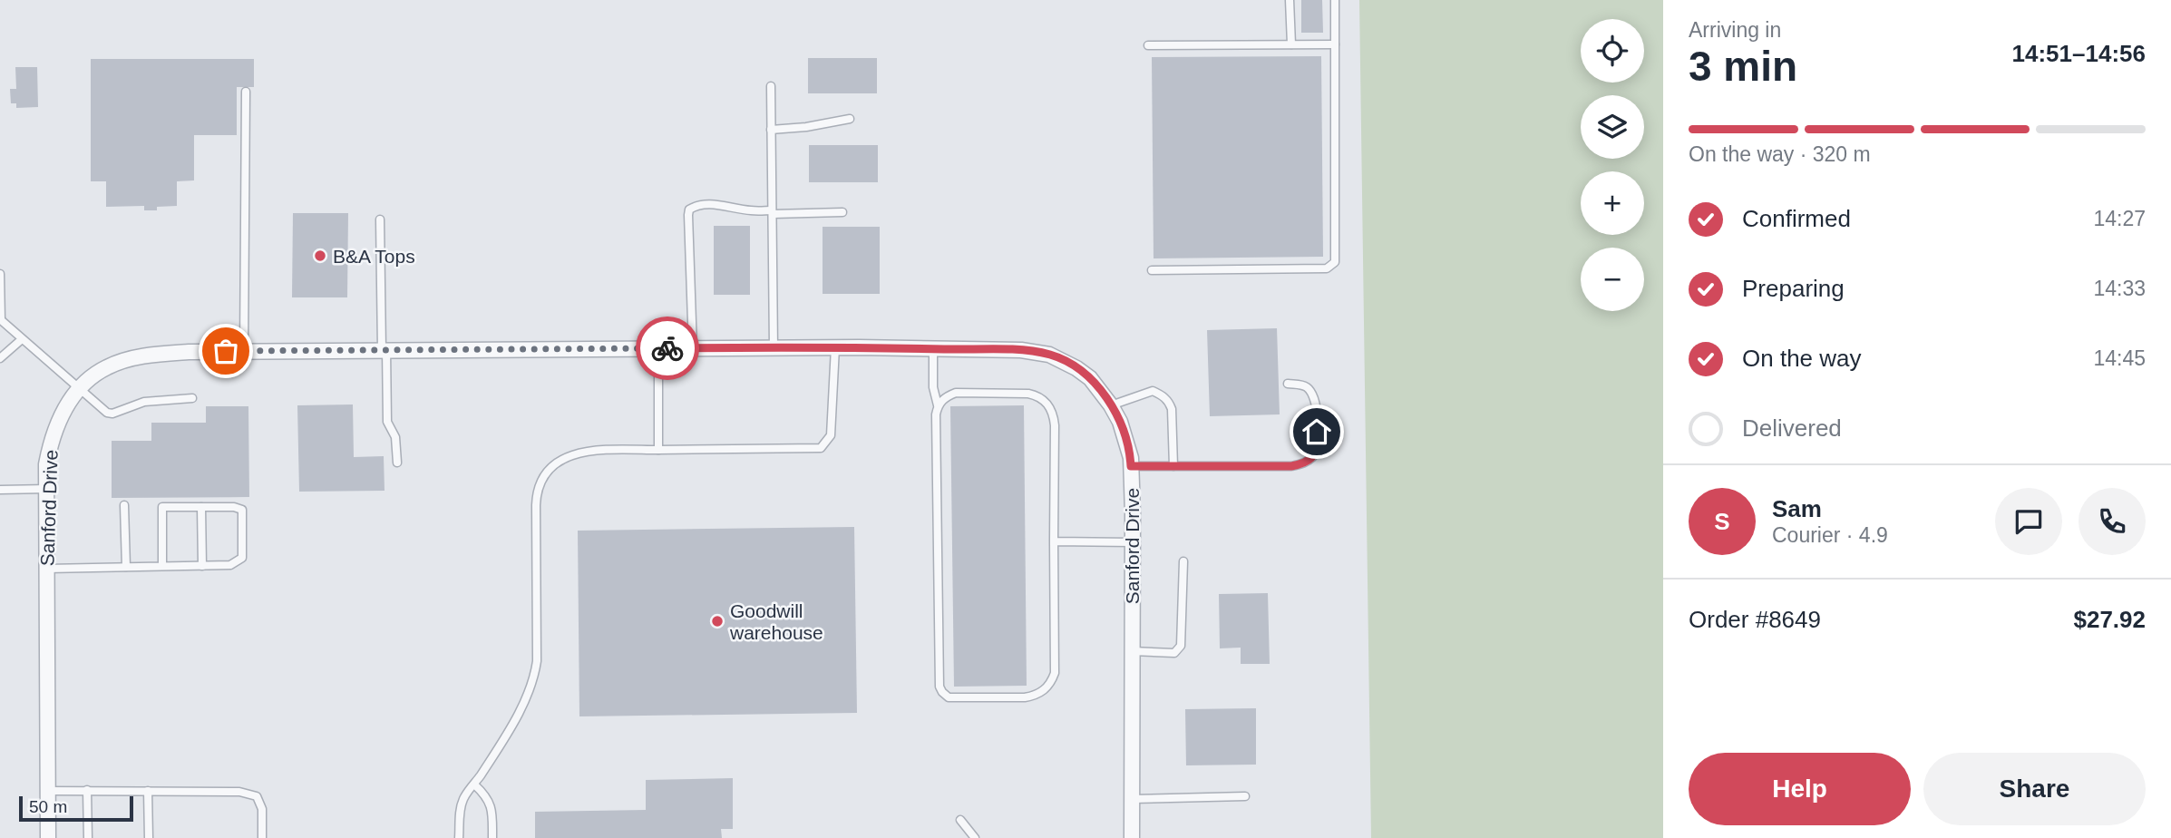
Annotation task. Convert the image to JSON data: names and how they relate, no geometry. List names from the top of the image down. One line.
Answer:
{"streets":{"street":["Sanford Drive"]},"places":["B&A Tops","Goodwill warehouse"],"scale_bar":"50 m","page":{"heading":["3 min","Arriving in","14:51–14:56"],"panel":["Sam","Courier · 4.9","Order #8649","$27.92"],"map_buttons":["+","−"],"bar":"On the way · 320 m","list":[["Confirmed","14:27"],["Preparing","14:33"],["On the way","14:45"],"Delivered"],"round":"S","buttons":["Help","Share"],"scale":"50 m"}}
